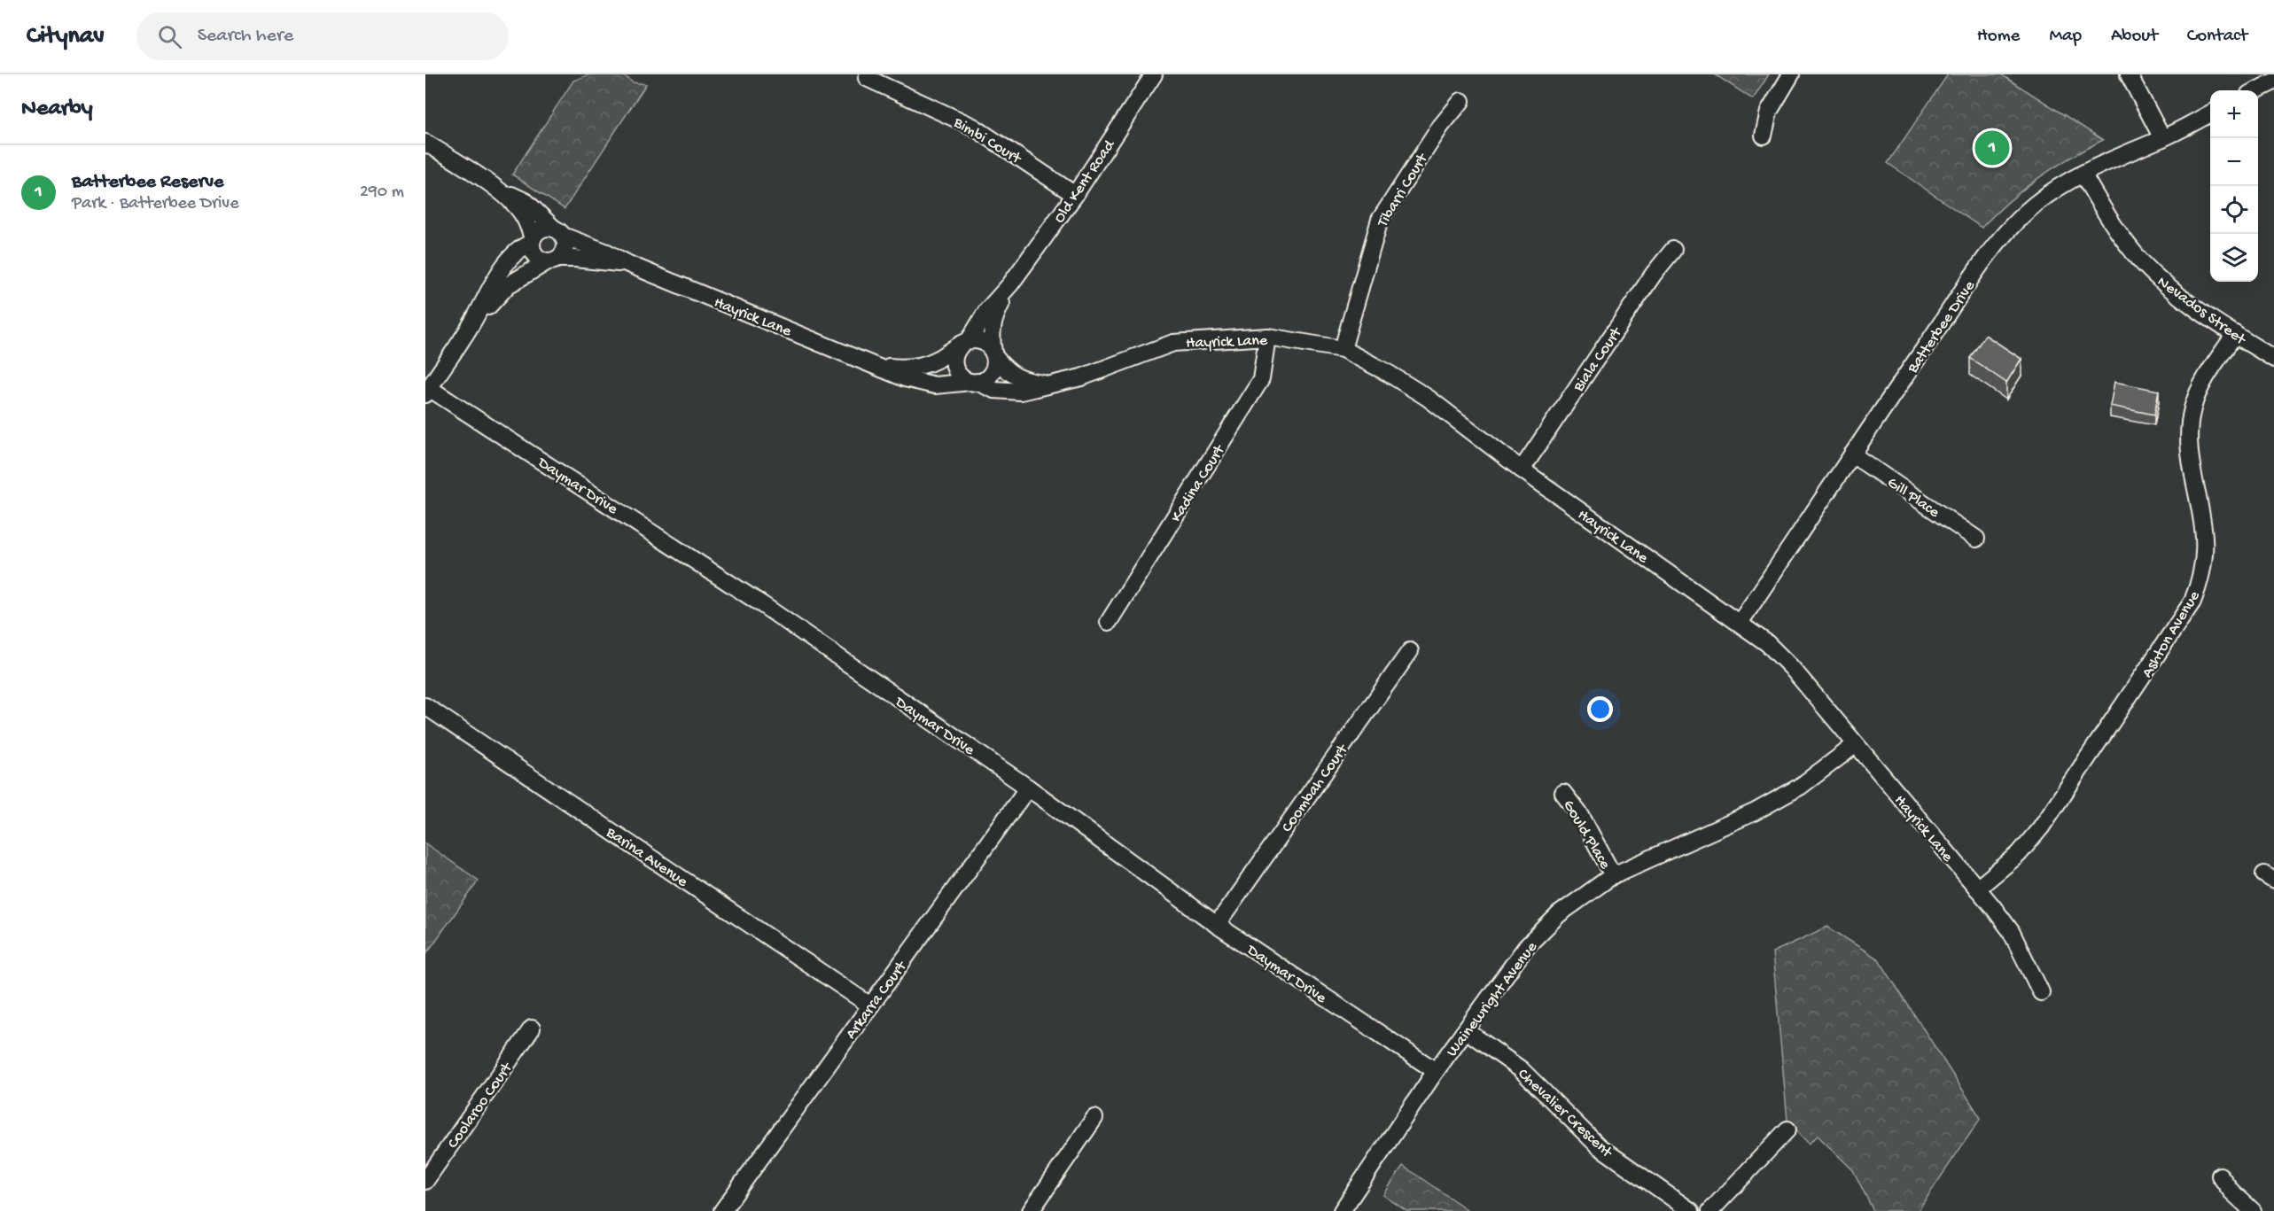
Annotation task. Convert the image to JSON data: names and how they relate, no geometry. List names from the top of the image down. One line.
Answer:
{"streets":{"street":["Bimbi Court","Old Kent Road","Tibarri Court","Nevados Street","Hayrick Lane","Batterbee Drive","Biala Court","Kadina Court","Daymar Drive","Gill Place","Ashton Avenue","Coombah Court","Gould Place","Barina Avenue","Wainewright Avenue","Arkarra Court","Coolaroo Court","Chevalier Crescent"]},"crossings":[["Bimbi Court","Old Kent Road"],["Old Kent Road","Hayrick Lane"],["Tibarri Court","Hayrick Lane"],["Nevados Street","Batterbee Drive"],["Nevados Street","Ashton Avenue"],["Hayrick Lane","Batterbee Drive"],["Hayrick Lane","Biala Court"],["Hayrick Lane","Kadina Court"],["Hayrick Lane","Ashton Avenue"],["Hayrick Lane","Wainewright Avenue"],["Batterbee Drive","Gill Place"],["Daymar Drive","Coombah Court"],["Daymar Drive","Wainewright Avenue"],["Daymar Drive","Arkarra Court"],["Gould Place","Wainewright Avenue"],["Barina Avenue","Arkarra Court"],["Wainewright Avenue","Chevalier Crescent"]],"page":{"header":"Citynav","search":"Search here","nav":["Home","Map","About","Contact"],"heading":"Nearby","map_buttons":["+","−"],"pins":"1","list":[{"mark":"1","name":"Batterbee Reserve","note":"Park · Batterbee Drive","value":"290 m"}]}}
